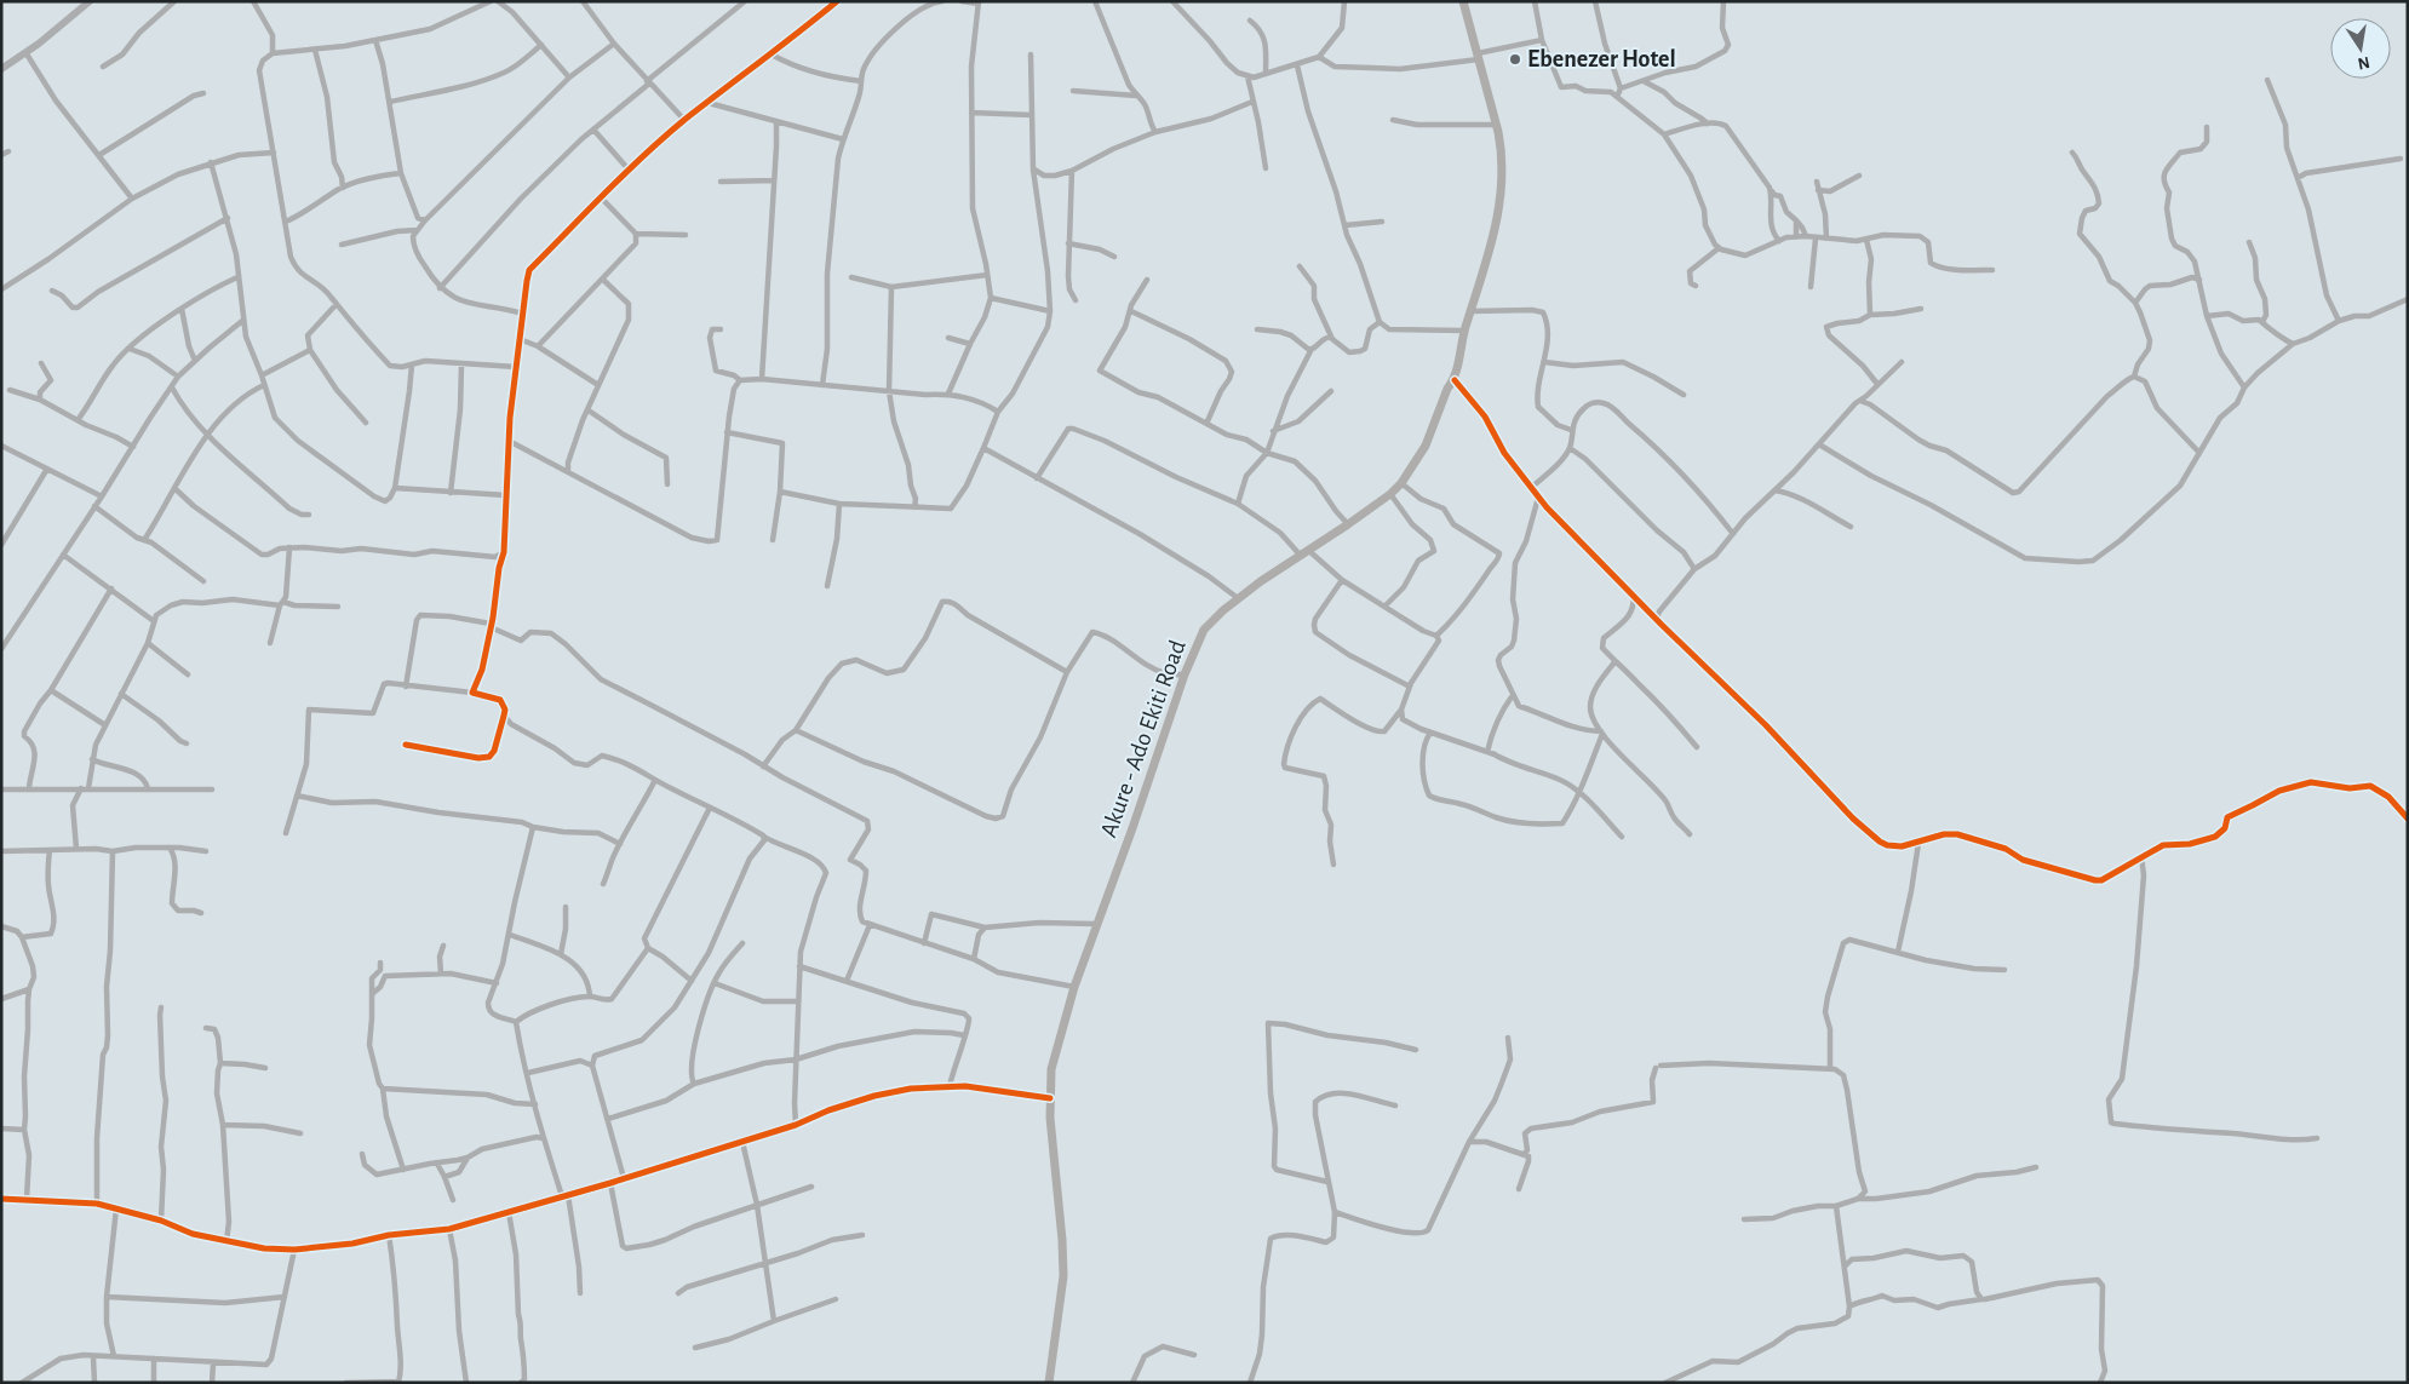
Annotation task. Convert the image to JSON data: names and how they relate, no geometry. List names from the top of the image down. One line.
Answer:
{"streets":{"main road":["Akure - Ado Ekiti Road"]},"places":["Ebenezer Hotel"],"north":"bottom"}
